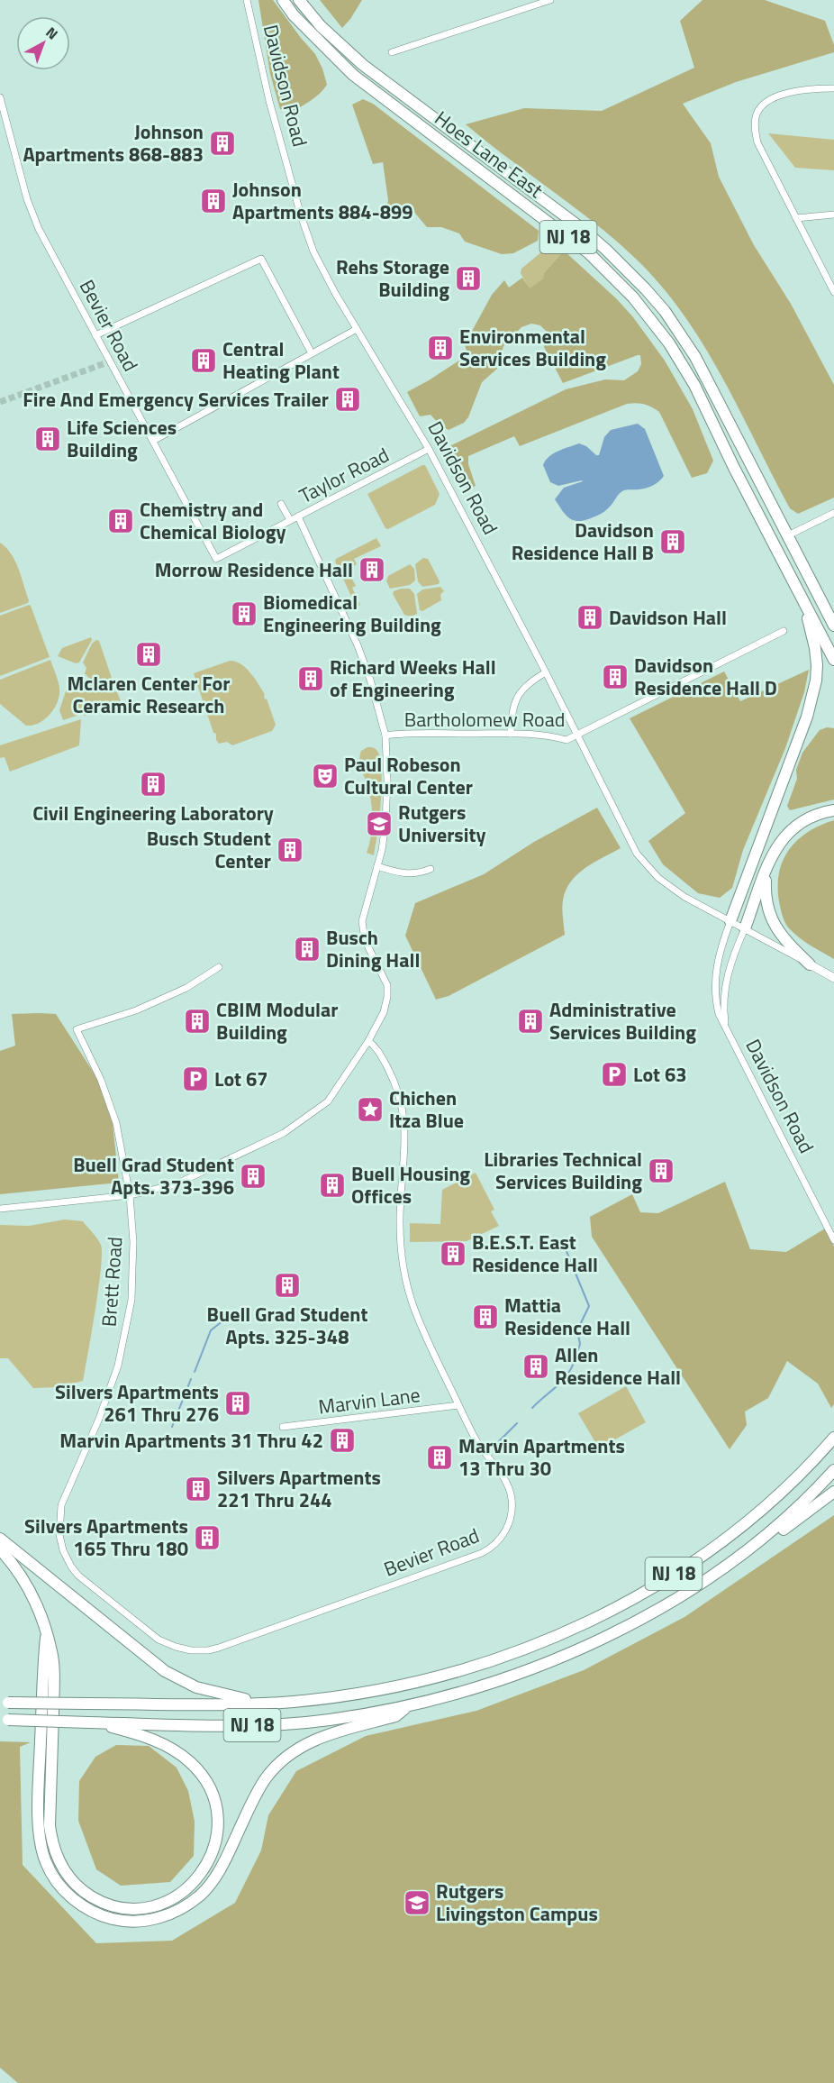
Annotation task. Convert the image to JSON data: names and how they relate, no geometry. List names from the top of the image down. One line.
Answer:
{"streets":{"highway":["Hoes Lane East","NJ 18"],"main road":["Davidson Road"],"street":["Bevier Road","Taylor Road","Bartholomew Road","Brett Road","Marvin Lane"]},"crossings":[["Davidson Road","Taylor Road"],["Davidson Road","Bartholomew Road"],["Hoes Lane East","NJ 18"],["Bevier Road","Taylor Road"],["Bevier Road","Bartholomew Road"],["Bevier Road","Brett Road"],["Bevier Road","Marvin Lane"],["Bartholomew Road","Brett Road"]],"places":{"building":["Johnson Apartments 868-883","Johnson Apartments 884-899","Rehs Storage Building","Environmental Services Building","Central Heating Plant","Fire And Emergency Services Trailer","Life Sciences Building","Chemistry and Chemical Biology","Davidson Residence Hall B","Morrow Residence Hall","Biomedical Engineering Building","Davidson Hall","Mclaren Center For Ceramic Research","Davidson Residence Hall D","Richard Weeks Hall of Engineering","Civil Engineering Laboratory","Busch Student Center","Busch Dining Hall","CBIM Modular Building","Administrative Services Building","Libraries Technical Services Building","Buell Grad Student Apts. 373-396","Buell Housing Offices","B.E.S.T. East Residence Hall","Buell Grad Student Apts. 325-348","Mattia Residence Hall","Allen Residence Hall","Silvers Apartments 261 Thru 276","Marvin Apartments 31 Thru 42","Marvin Apartments 13 Thru 30","Silvers Apartments 221 Thru 244","Silvers Apartments 165 Thru 180"],"theatre":["Paul Robeson Cultural Center"],"school or university":["Rutgers University","Rutgers Livingston Campus"],"parking":["Lot 63","Lot 67"],"place":["Chichen Itza Blue"]},"north":"top right"}
